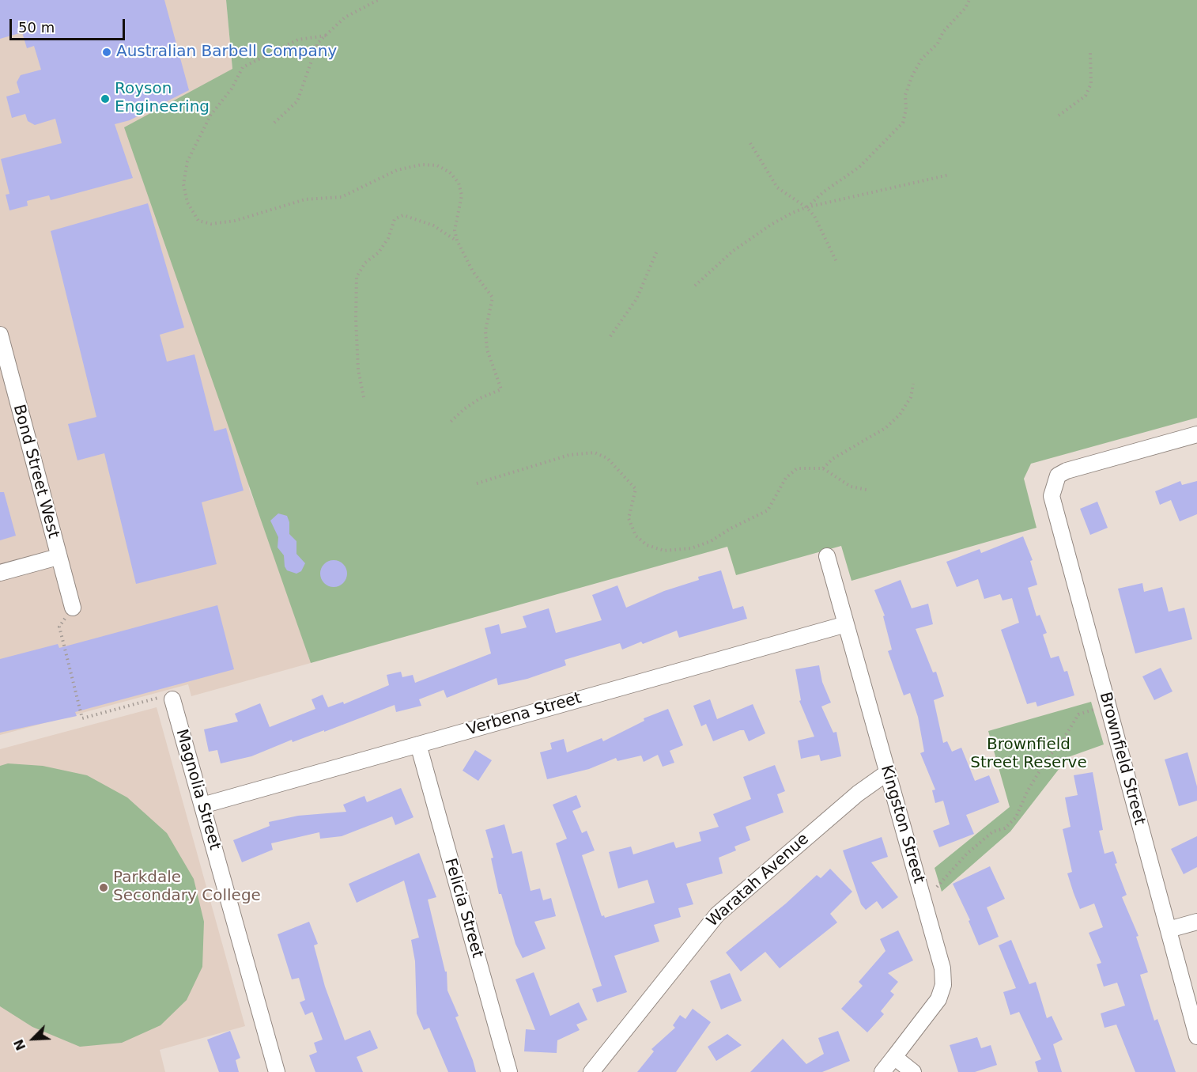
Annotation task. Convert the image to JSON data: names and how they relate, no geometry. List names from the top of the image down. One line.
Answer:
{"streets":{"street":["Bond Street West","Verbena Street","Brownfield Street","Magnolia Street","Kingston Street","Waratah Avenue","Felicia Street"]},"crossings":[["Verbena Street","Magnolia Street"],["Verbena Street","Kingston Street"],["Verbena Street","Felicia Street"],["Kingston Street","Waratah Avenue"]],"parks":["Brownfield Street Reserve"],"places":["Australian Barbell Company","Royson Engineering","Parkdale Secondary College"],"scale_bar":"50 m","north":"bottom left"}
